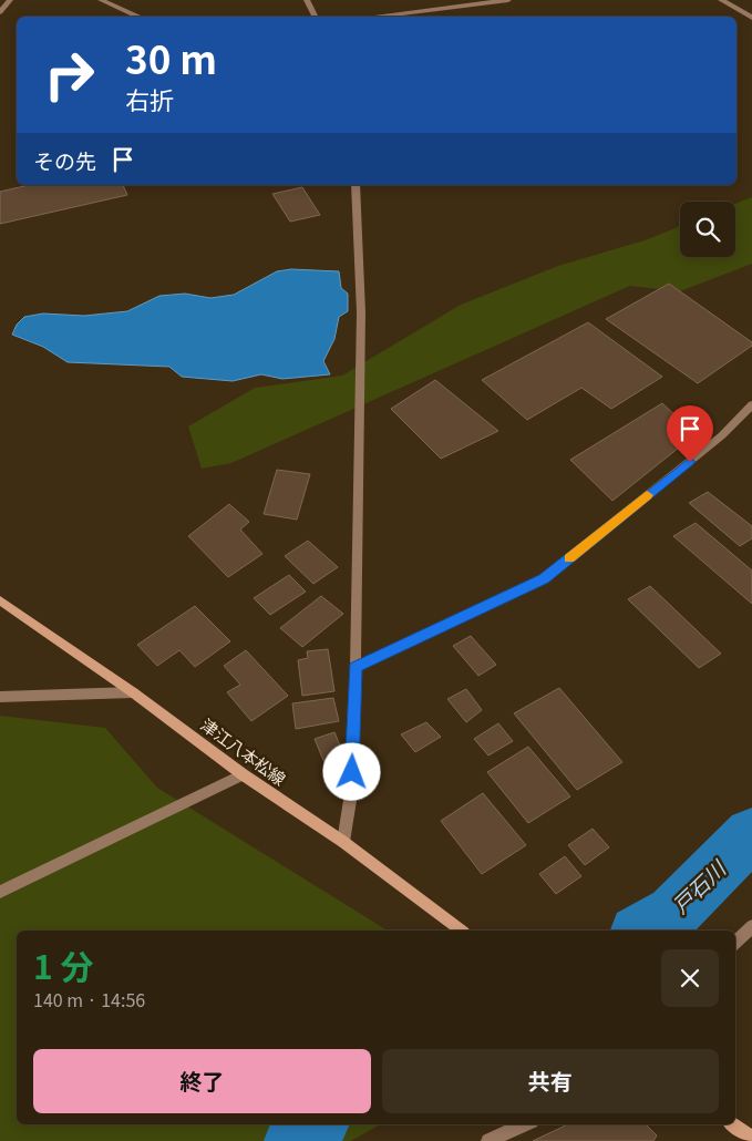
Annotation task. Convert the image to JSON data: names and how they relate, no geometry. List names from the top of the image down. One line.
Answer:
{"streets":{"main road":["津江八本松線"]},"water":["戸石川"],"page":{"turn":["30 m","右折"],"then":"その先","heading":["1 分","140 m · 14:56"],"buttons":["終了","共有"]}}
